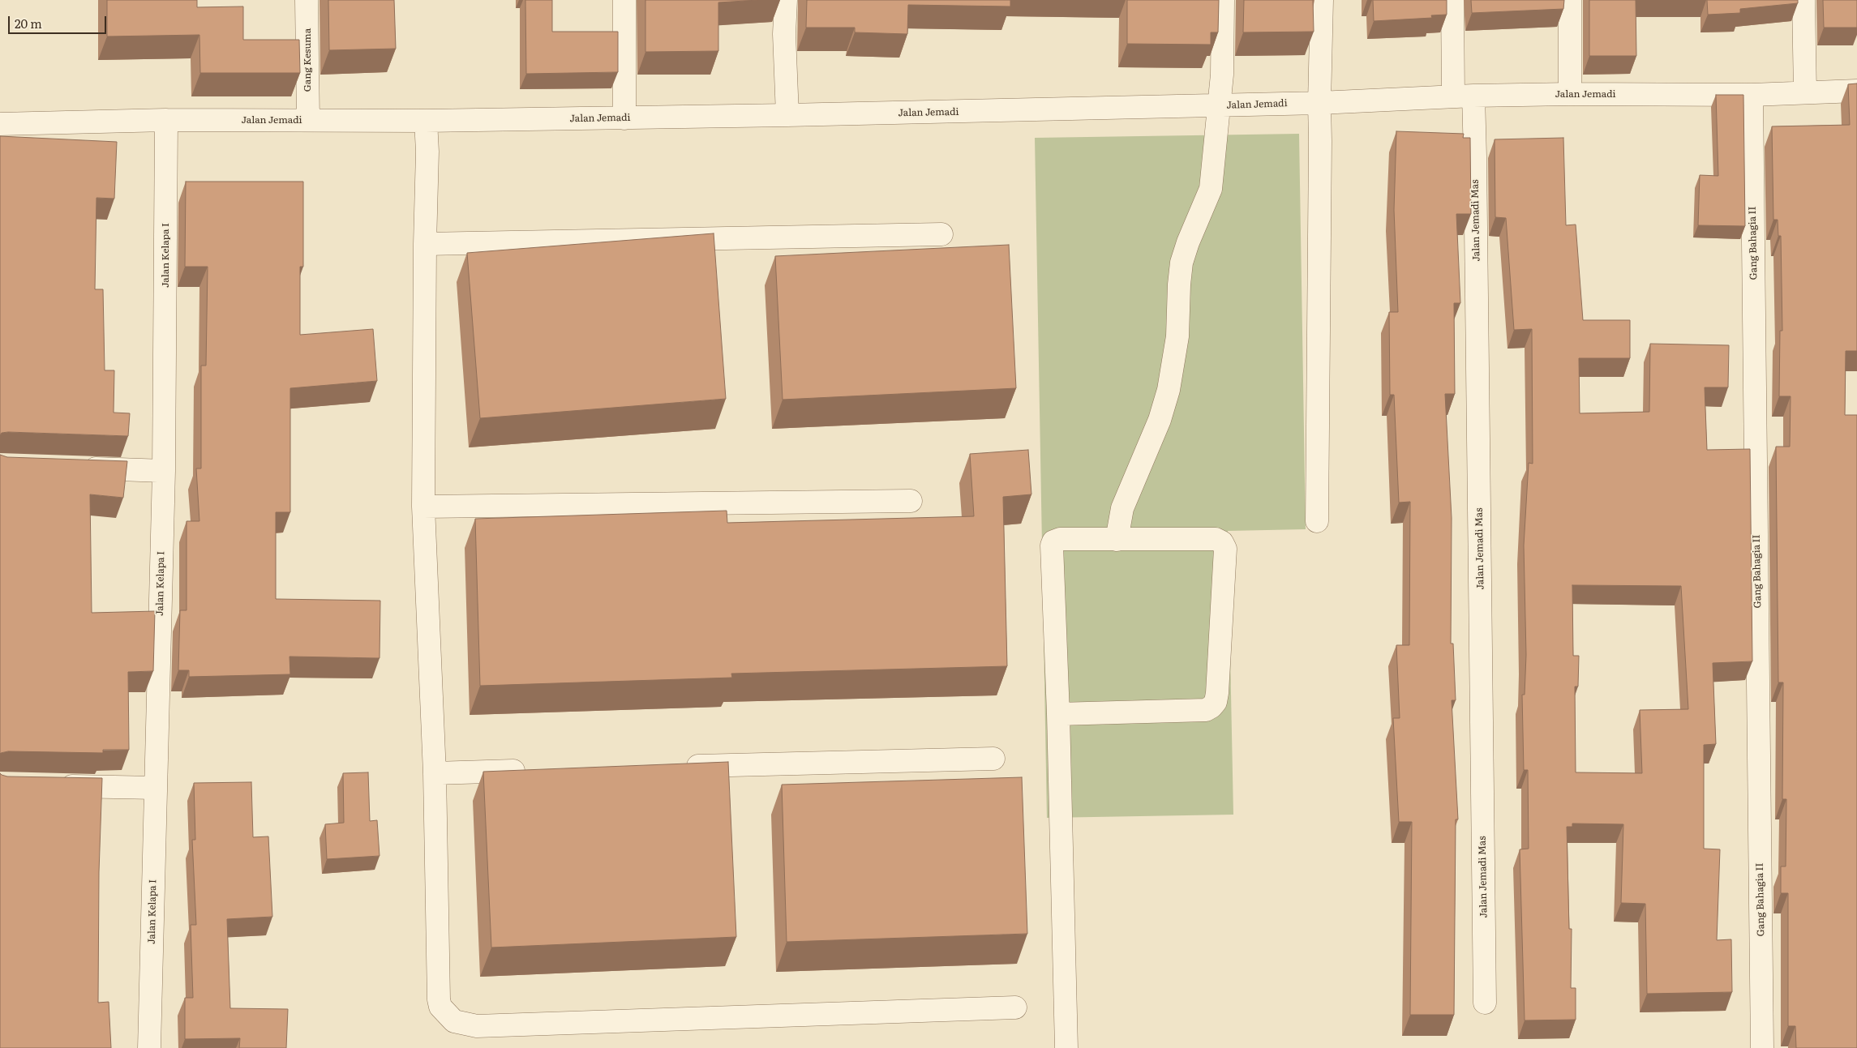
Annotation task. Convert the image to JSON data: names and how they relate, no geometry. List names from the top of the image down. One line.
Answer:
{"streets":{"street":["Gang Kesuma","Jalan Jemadi","Jalan Jemadi Mas","Gang Bahagia II","Jalan Kelapa I"]},"crossings":[["Gang Kesuma","Jalan Jemadi"],["Jalan Jemadi","Jalan Jemadi Mas"],["Jalan Jemadi","Gang Bahagia II"],["Jalan Jemadi","Jalan Kelapa I"]],"scale_bar":"20 m"}
